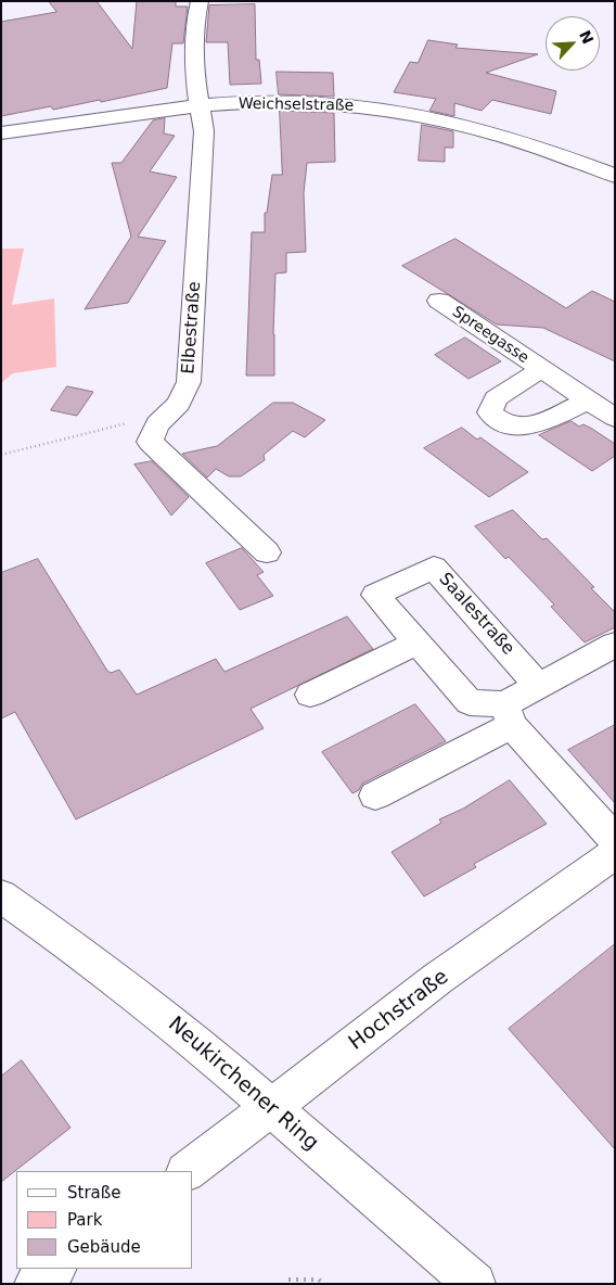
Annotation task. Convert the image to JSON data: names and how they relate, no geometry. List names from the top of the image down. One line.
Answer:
{"streets":{"street":["Weichselstraße","Elbestraße","Spreegasse","Saalestraße","Hochstraße","Neukirchener Ring"]},"crossings":[["Weichselstraße","Elbestraße"],["Hochstraße","Neukirchener Ring"]],"legend":["Straße","Park","Gebäude"],"north":"top right"}
